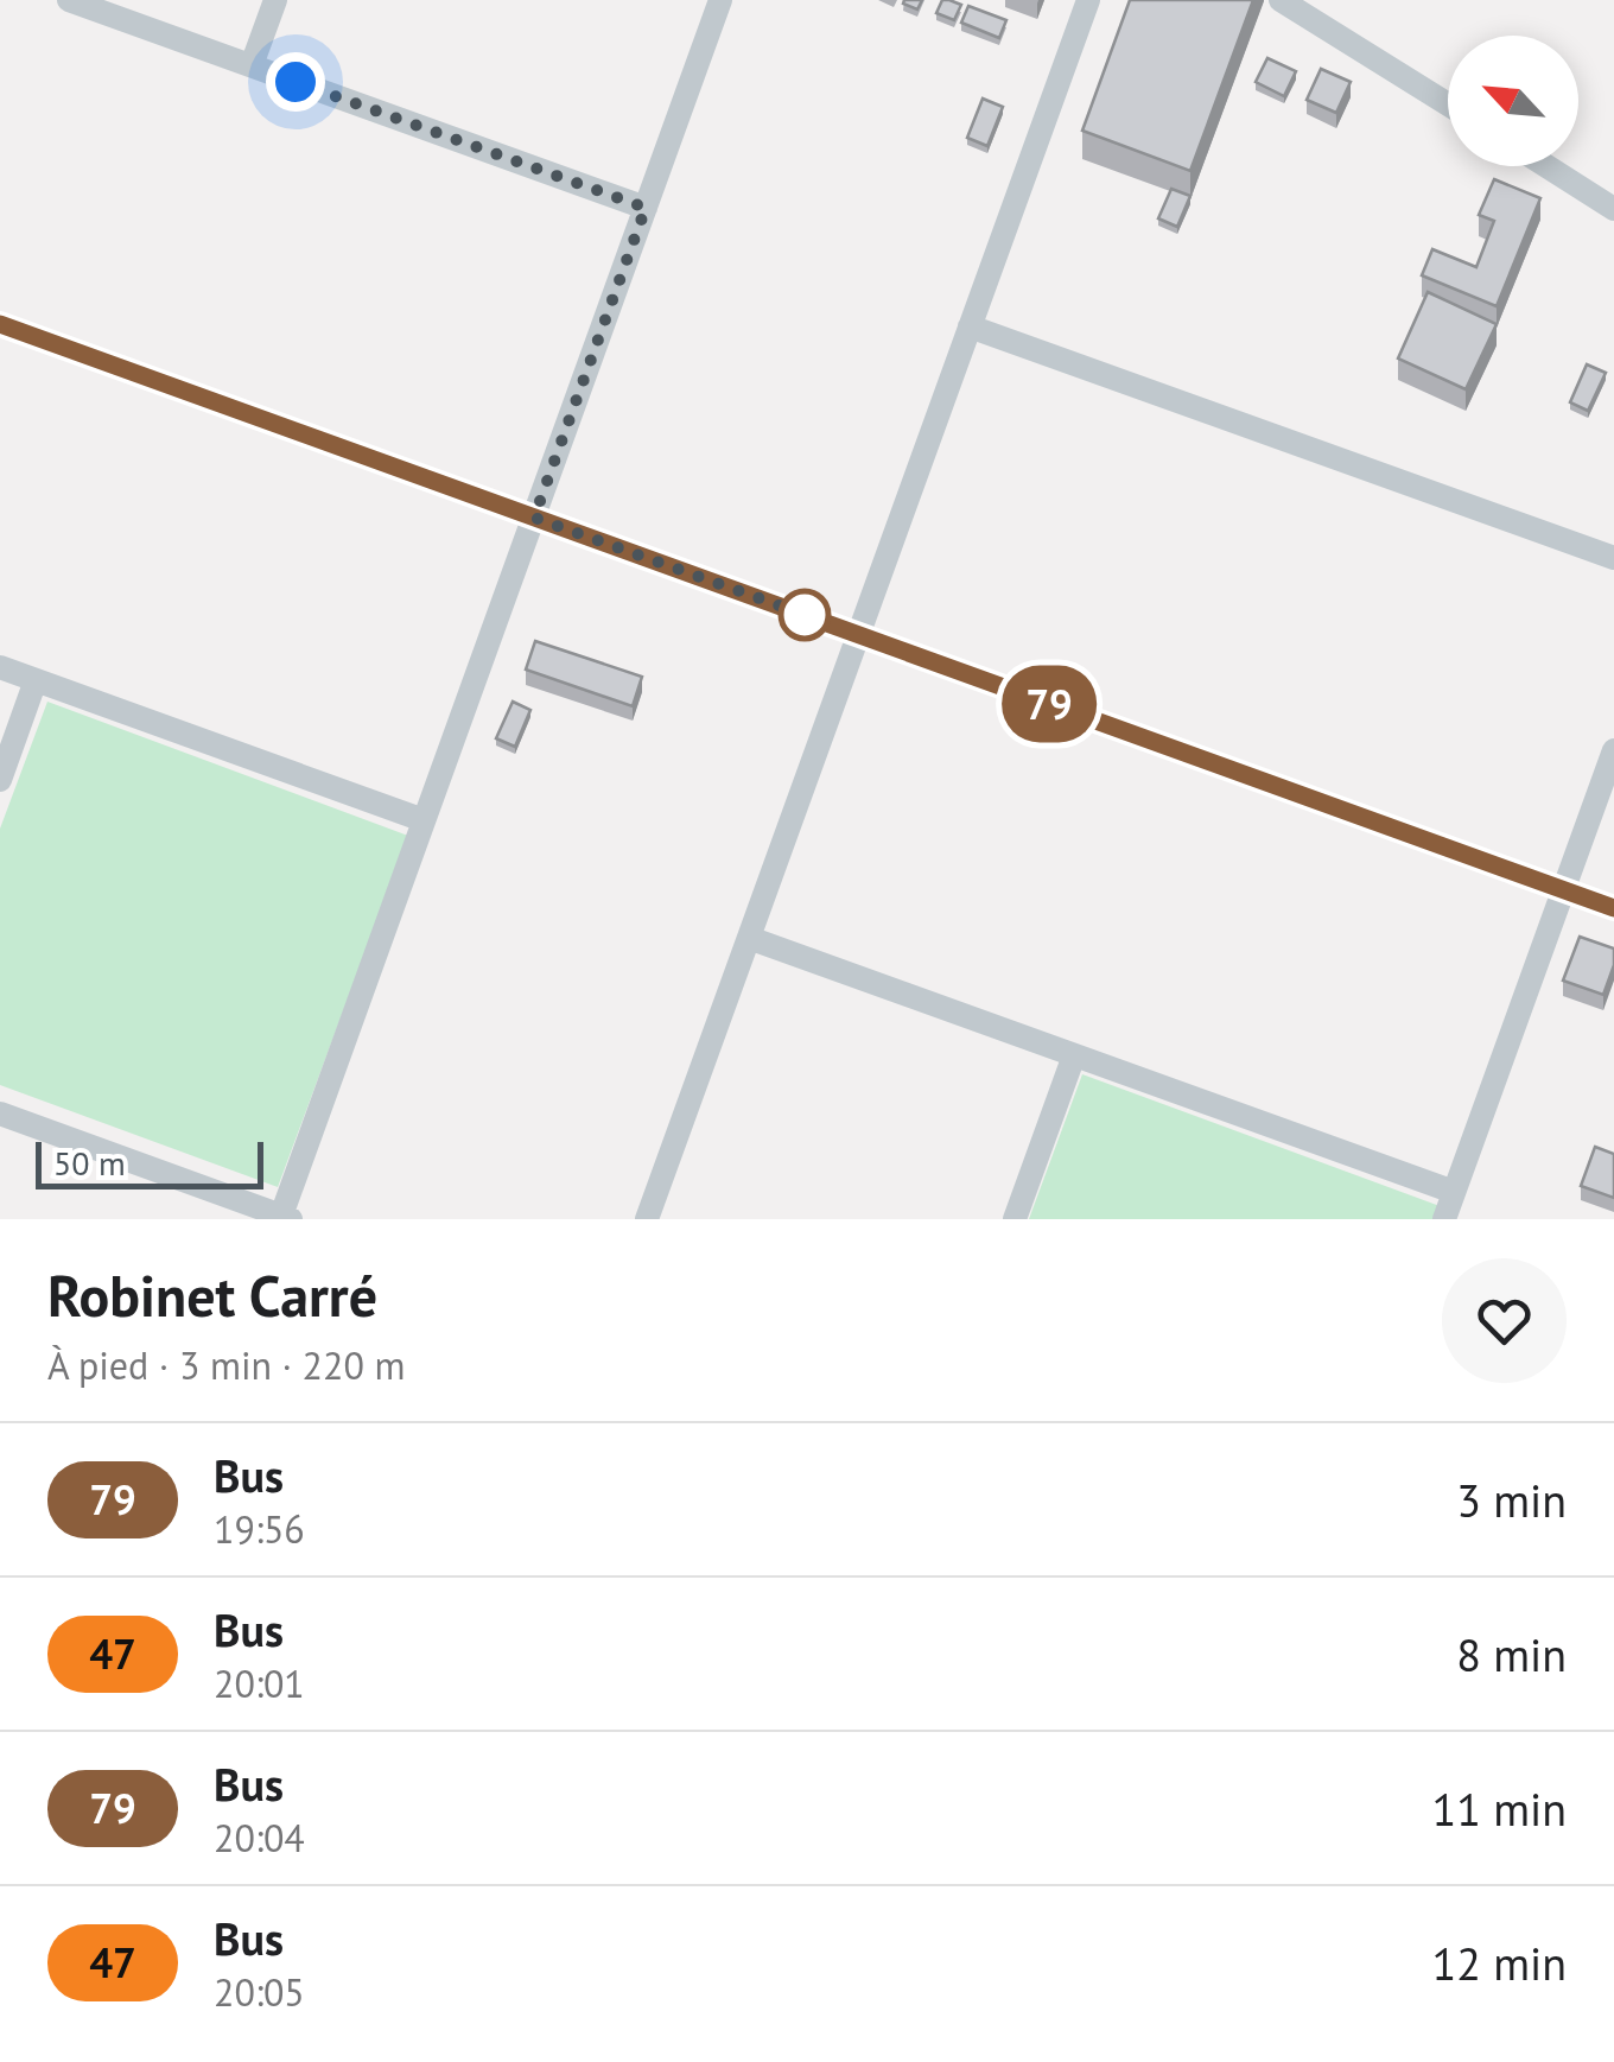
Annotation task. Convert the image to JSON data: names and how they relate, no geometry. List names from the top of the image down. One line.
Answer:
{"lines":["bus line 79"],"scale_bar":"50 m","north":"top left","page":{"on_map":"79","scale":"50 m","heading":["Robinet Carré","À pied · 3 min · 220 m"],"list":[{"mark":"79","name":"Bus","note":"19:56","value":"3 min"},{"mark":"47","name":"Bus","note":"20:01","value":"8 min"},{"mark":"79","name":"Bus","note":"20:04","value":"11 min"},{"mark":"47","name":"Bus","note":"20:05","value":"12 min"}]}}
